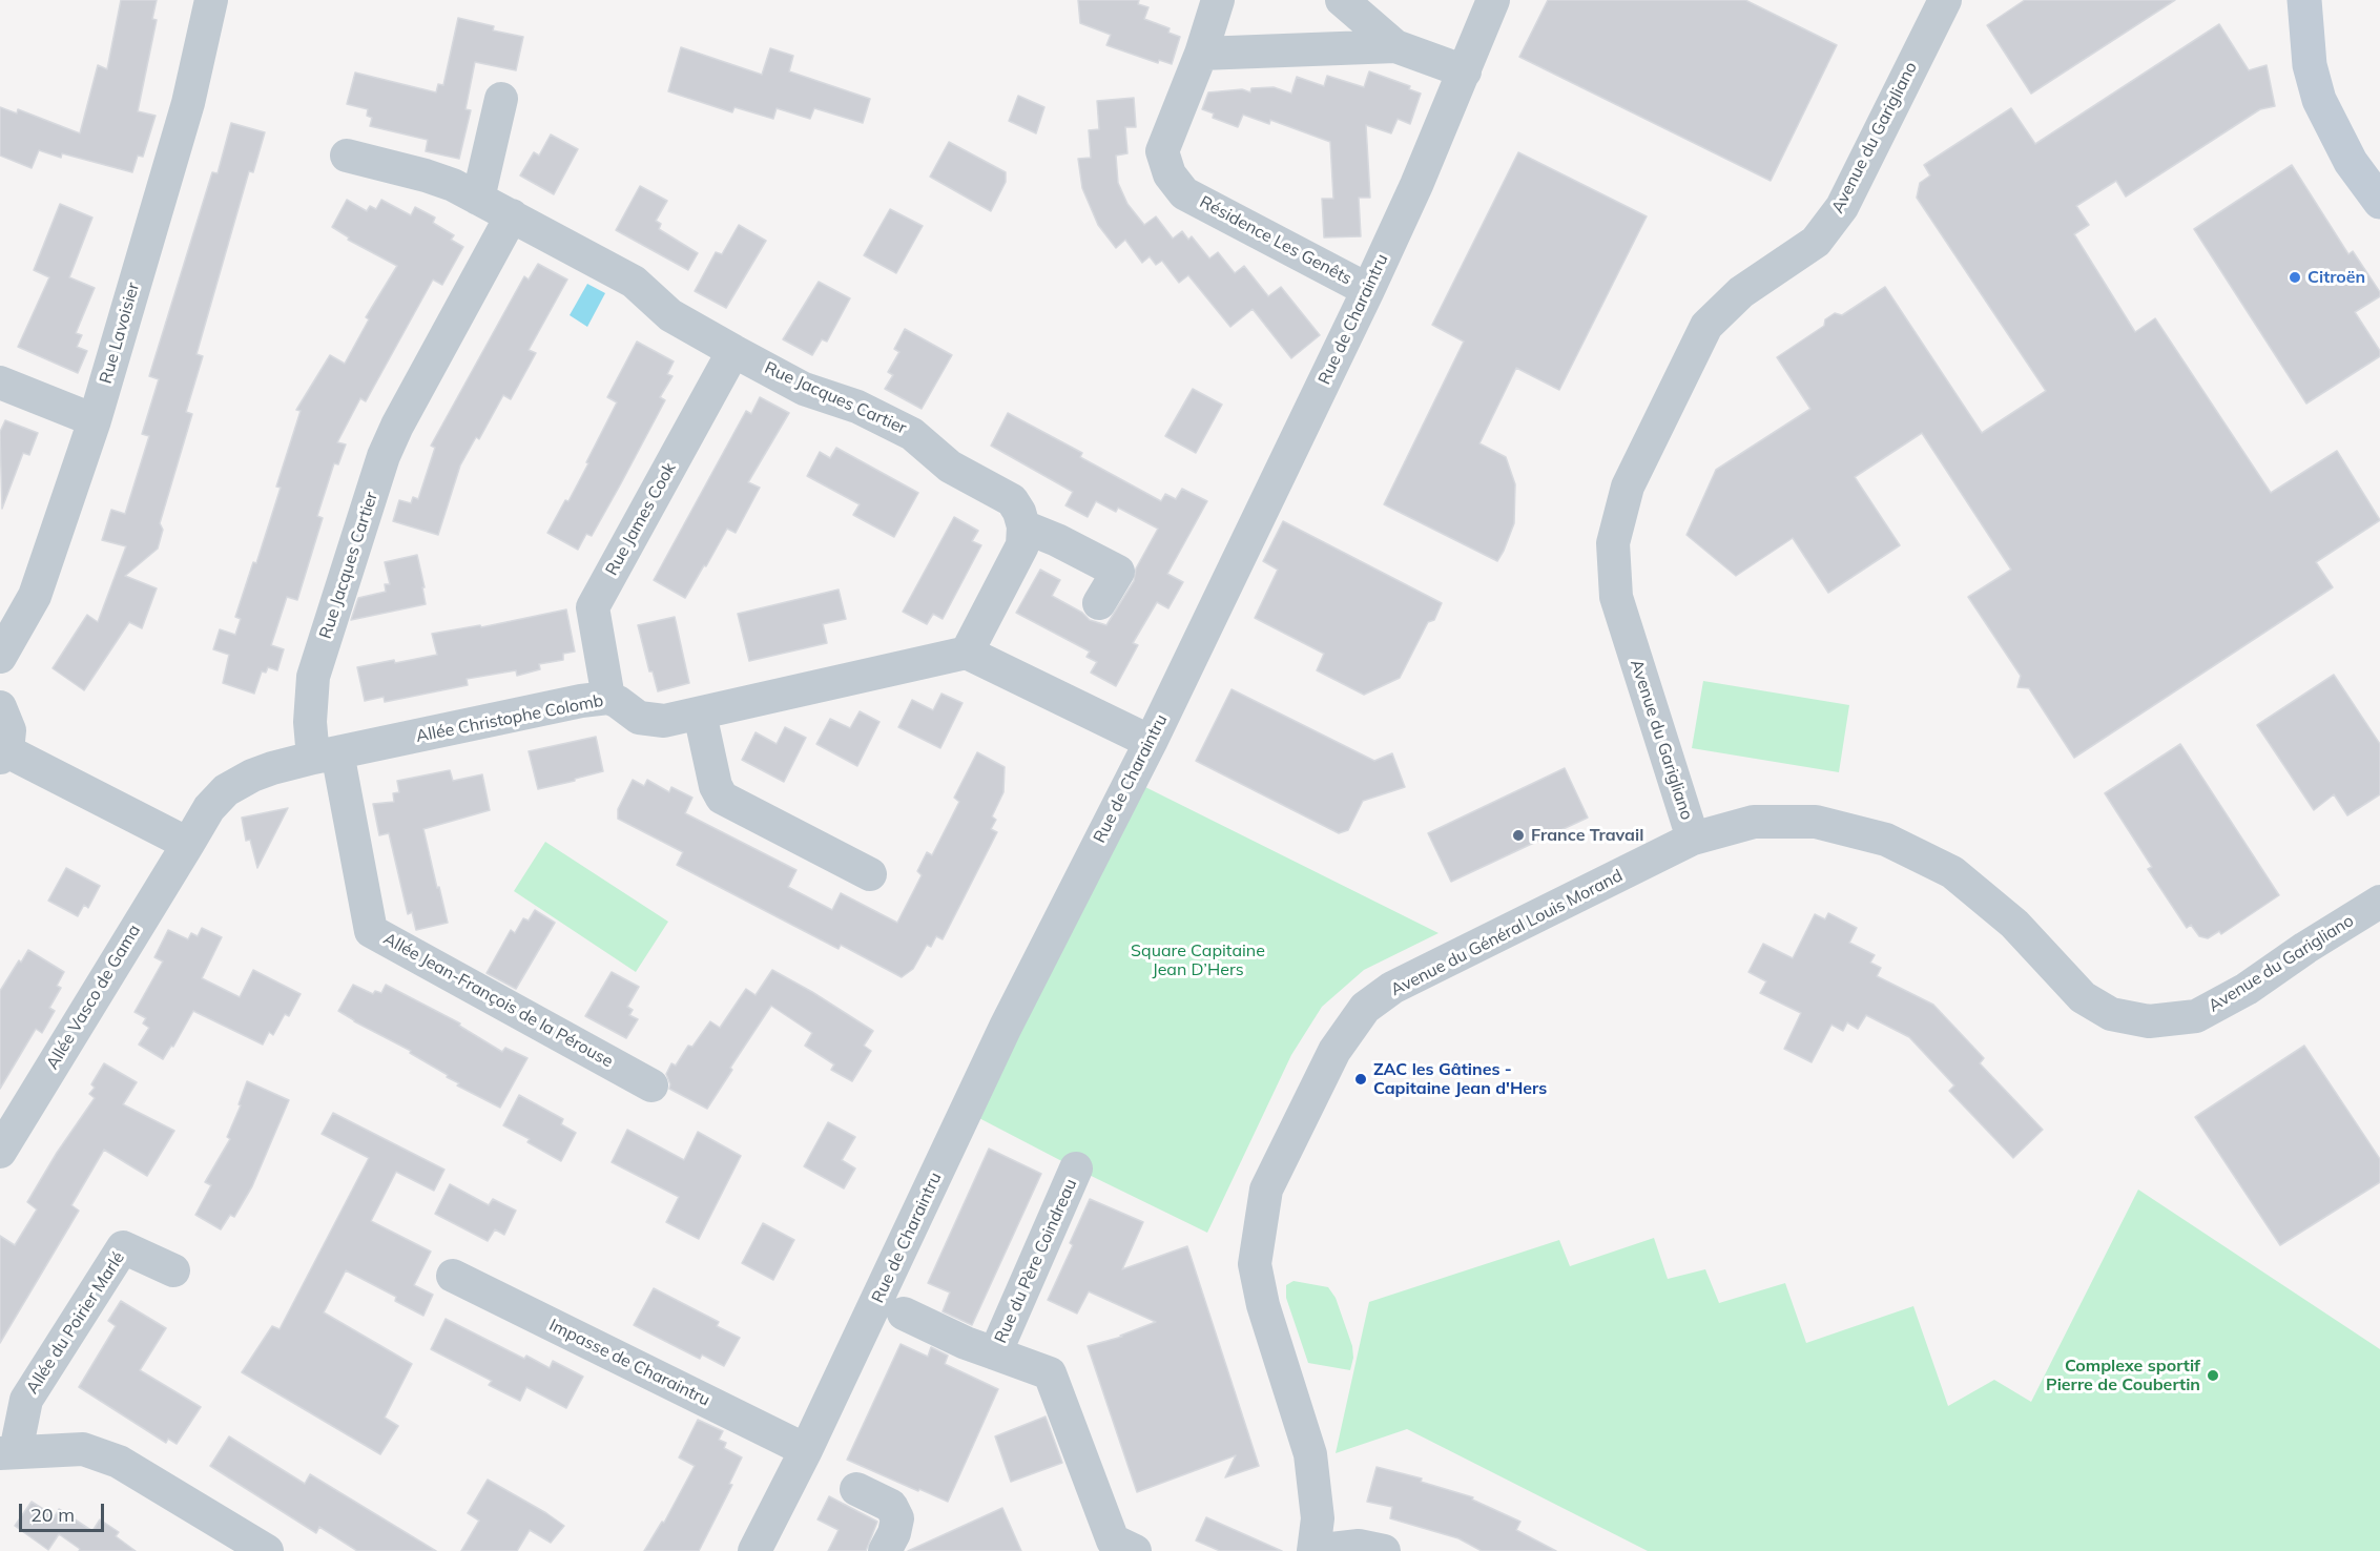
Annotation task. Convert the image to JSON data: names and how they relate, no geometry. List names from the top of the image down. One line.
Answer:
{"streets":{"street":["Avenue du Garigliano","Résidence Les Genêts","Rue de Charaintru","Rue Lavoisier","Rue Jacques Cartier","Rue James Cook","Allée Christophe Colomb","Avenue du Général Louis Morand","Allée Vasco de Gama","Allée Jean-François de la Pérouse","Rue du Père Coindreau","Allée du Poirier Marlé","Impasse de Charaintru"]},"crossings":[["Avenue du Garigliano","Avenue du Général Louis Morand"],["Résidence Les Genêts","Rue de Charaintru"],["Rue de Charaintru","Impasse de Charaintru"],["Rue Jacques Cartier","Rue James Cook"],["Rue Jacques Cartier","Allée Christophe Colomb"],["Rue Jacques Cartier","Allée Jean-François de la Pérouse"],["Rue James Cook","Allée Christophe Colomb"],["Allée Christophe Colomb","Allée Vasco de Gama"],["Allée Christophe Colomb","Allée Jean-François de la Pérouse"]],"parks":["Square Capitaine Jean D’Hers"],"places":["Citroën","France Travail","ZAC les Gâtines - Capitaine Jean d'Hers","Complexe sportif Pierre de Coubertin"],"scale_bar":"20 m"}
